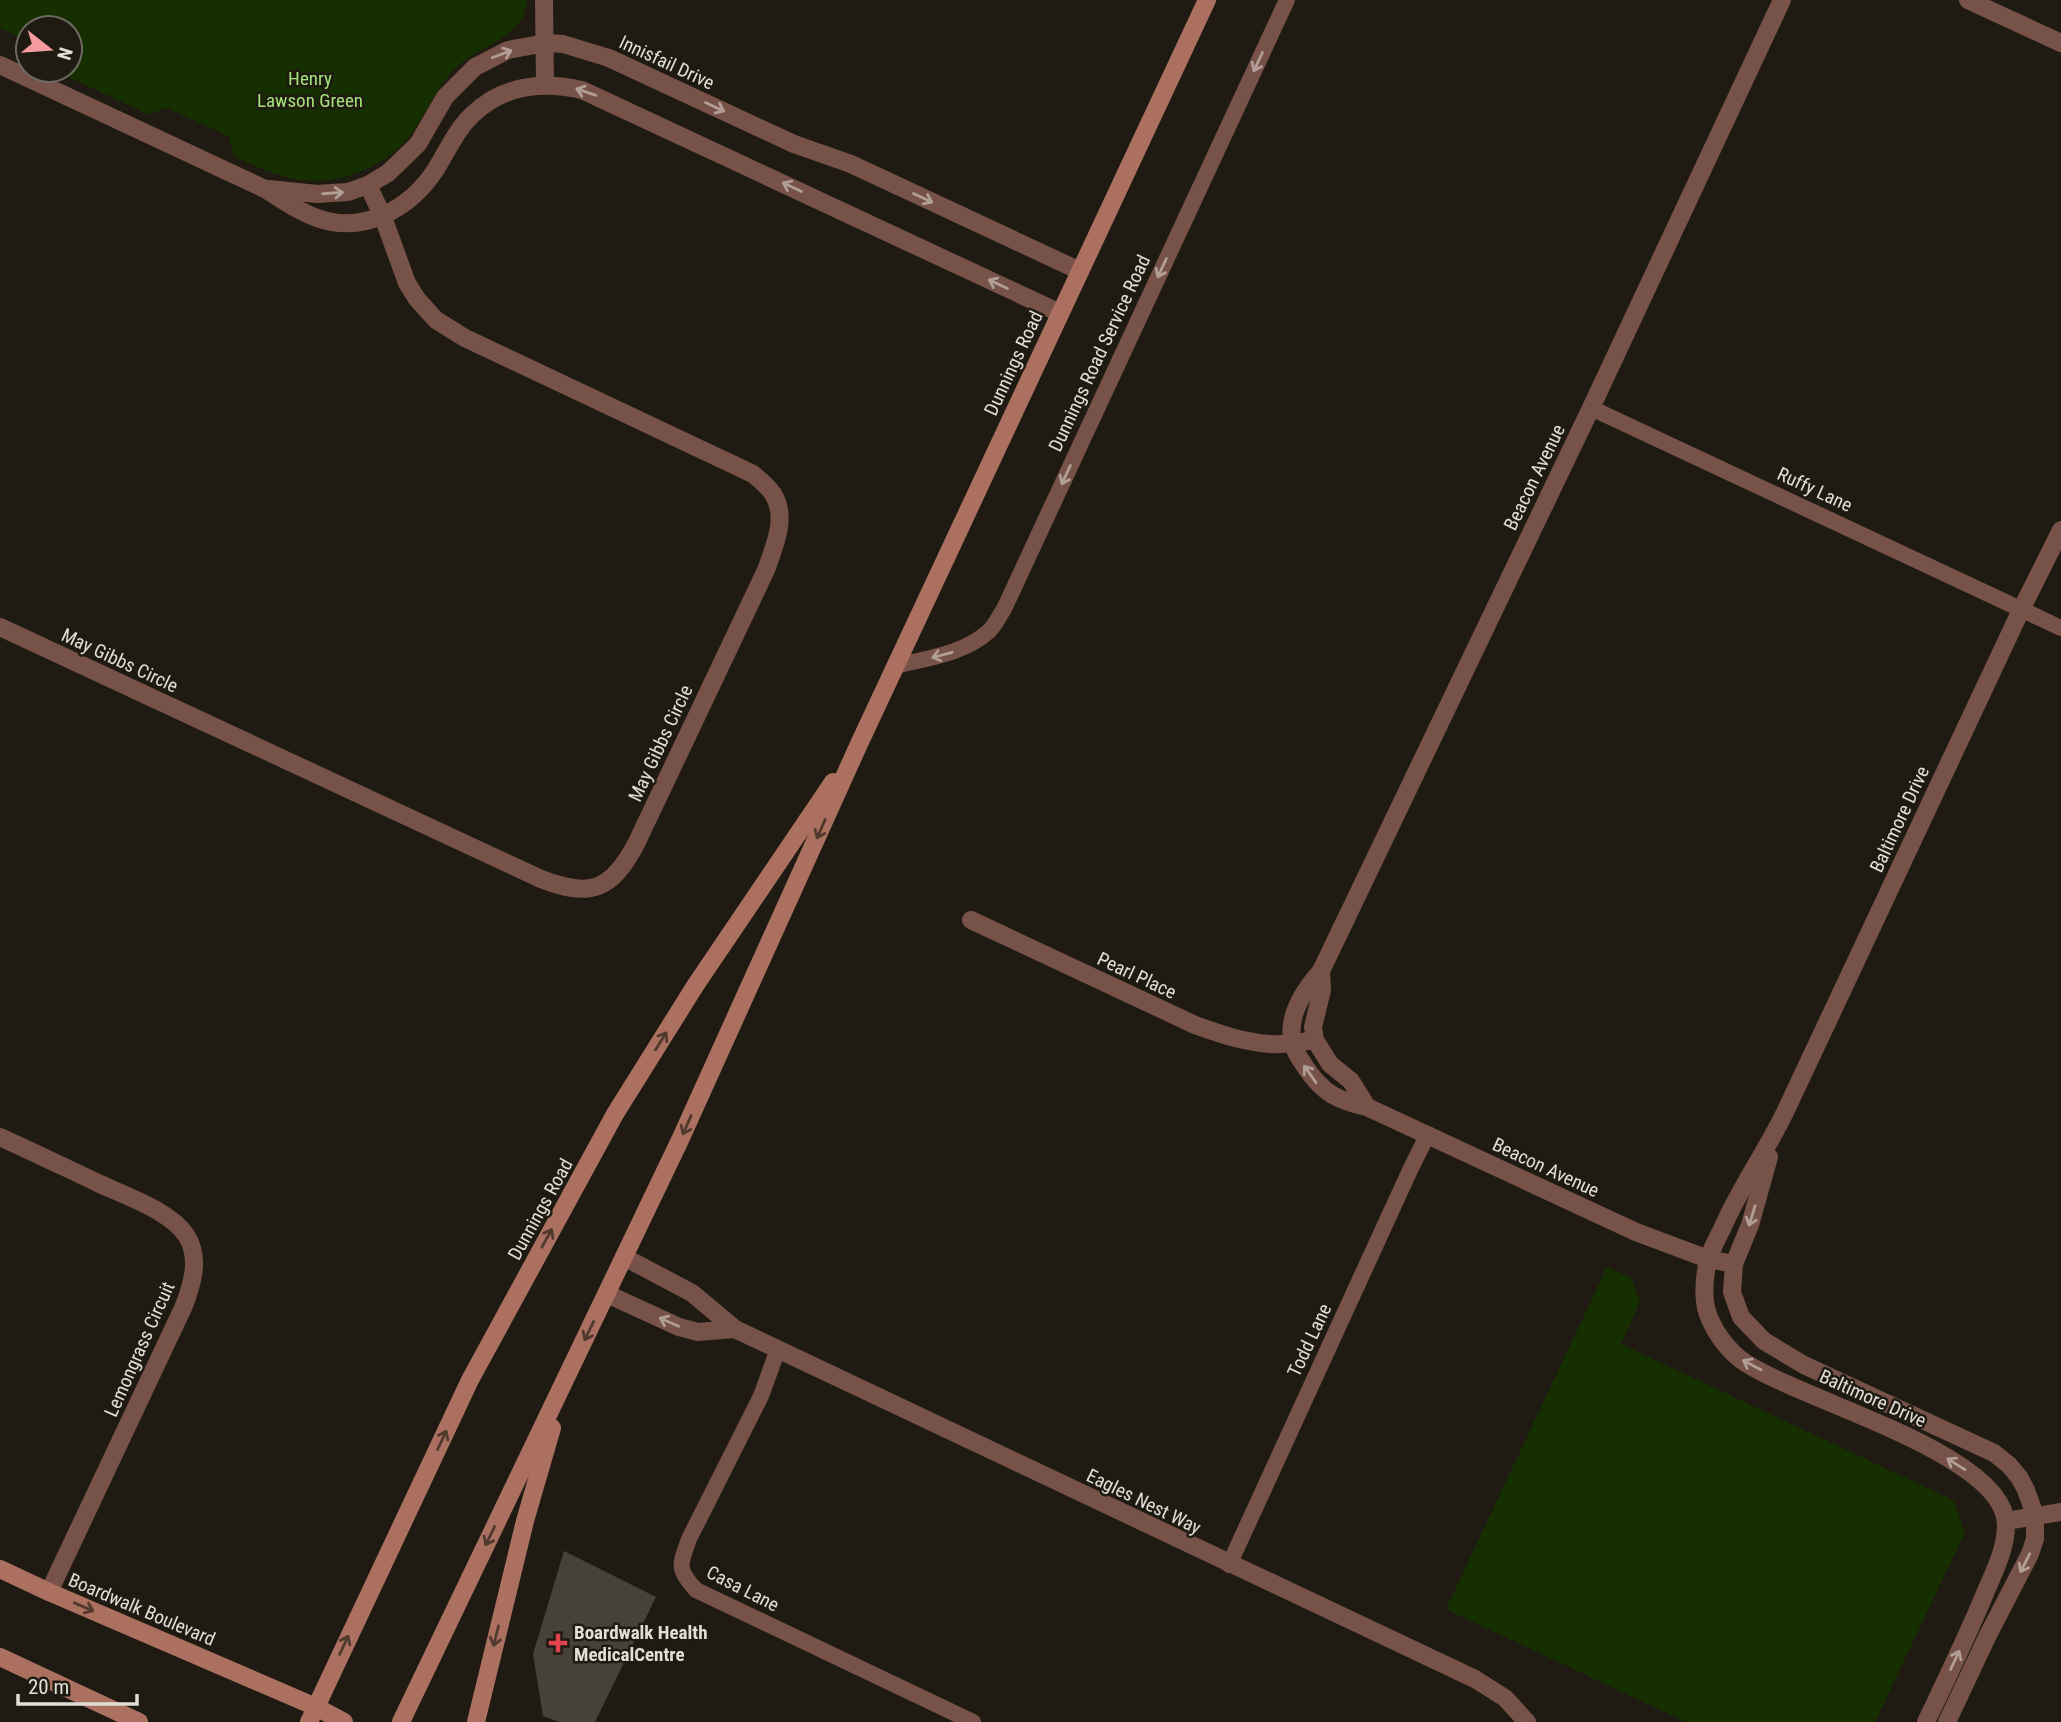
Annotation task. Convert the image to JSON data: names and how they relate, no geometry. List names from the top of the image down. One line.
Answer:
{"streets":{"street":["Innisfail Drive","Dunnings Road","Beacon Avenue","May Gibbs Circle","Baltimore Drive","Pearl Place","Lemongrass Circuit","Eagles Nest Way","Boardwalk Boulevard"],"lane":["Dunnings Road Service Road","Ruffy Lane","Todd Lane","Casa Lane"]},"crossings":[["Innisfail Drive","Dunnings Road"],["Innisfail Drive","May Gibbs Circle"],["Dunnings Road Service Road","Dunnings Road"],["Dunnings Road","Eagles Nest Way"],["Dunnings Road","Boardwalk Boulevard"],["Beacon Avenue","Ruffy Lane"],["Beacon Avenue","Baltimore Drive"],["Beacon Avenue","Pearl Place"],["Beacon Avenue","Todd Lane"],["Ruffy Lane","Baltimore Drive"],["Todd Lane","Eagles Nest Way"],["Lemongrass Circuit","Boardwalk Boulevard"],["Eagles Nest Way","Casa Lane"]],"one_way":["Dunnings Road Service Road"],"parks":["Henry Lawson Green"],"places":{"health":["Boardwalk Health MedicalCentre"]},"scale_bar":"20 m","north":"right"}
